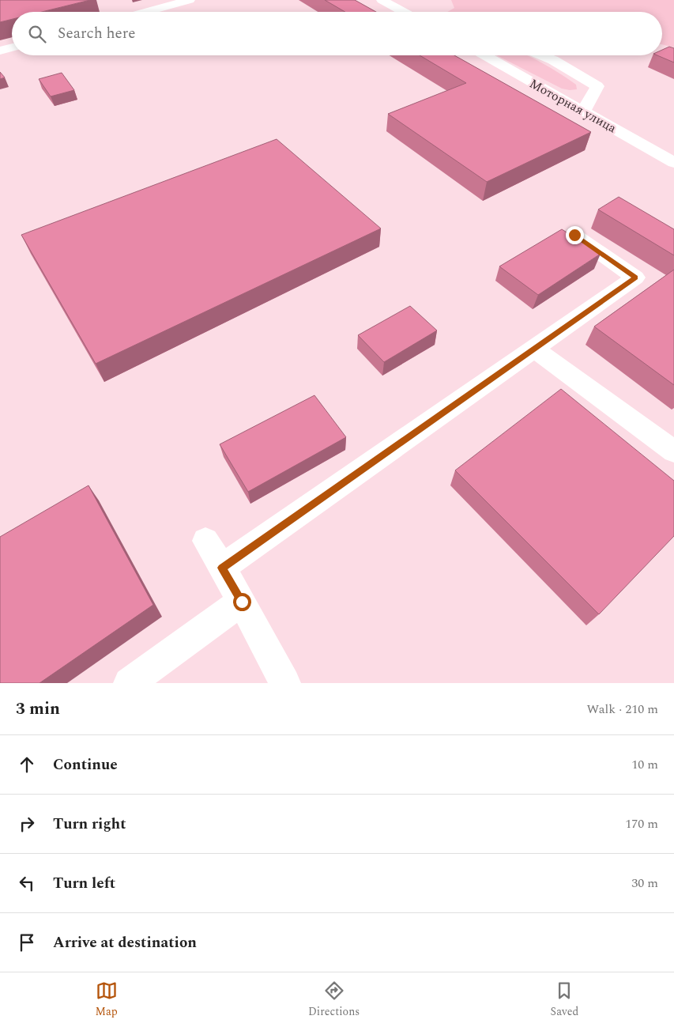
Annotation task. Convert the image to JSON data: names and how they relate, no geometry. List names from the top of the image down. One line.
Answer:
{"streets":{"street":["Моторная улица"]},"page":{"search":"Search here","heading":["3 min","Walk · 210 m"],"list":[["Continue","10 m"],["Turn right","170 m"],["Turn left","30 m"],"Arrive at destination"],"nav":["Map","Directions","Saved"]}}
